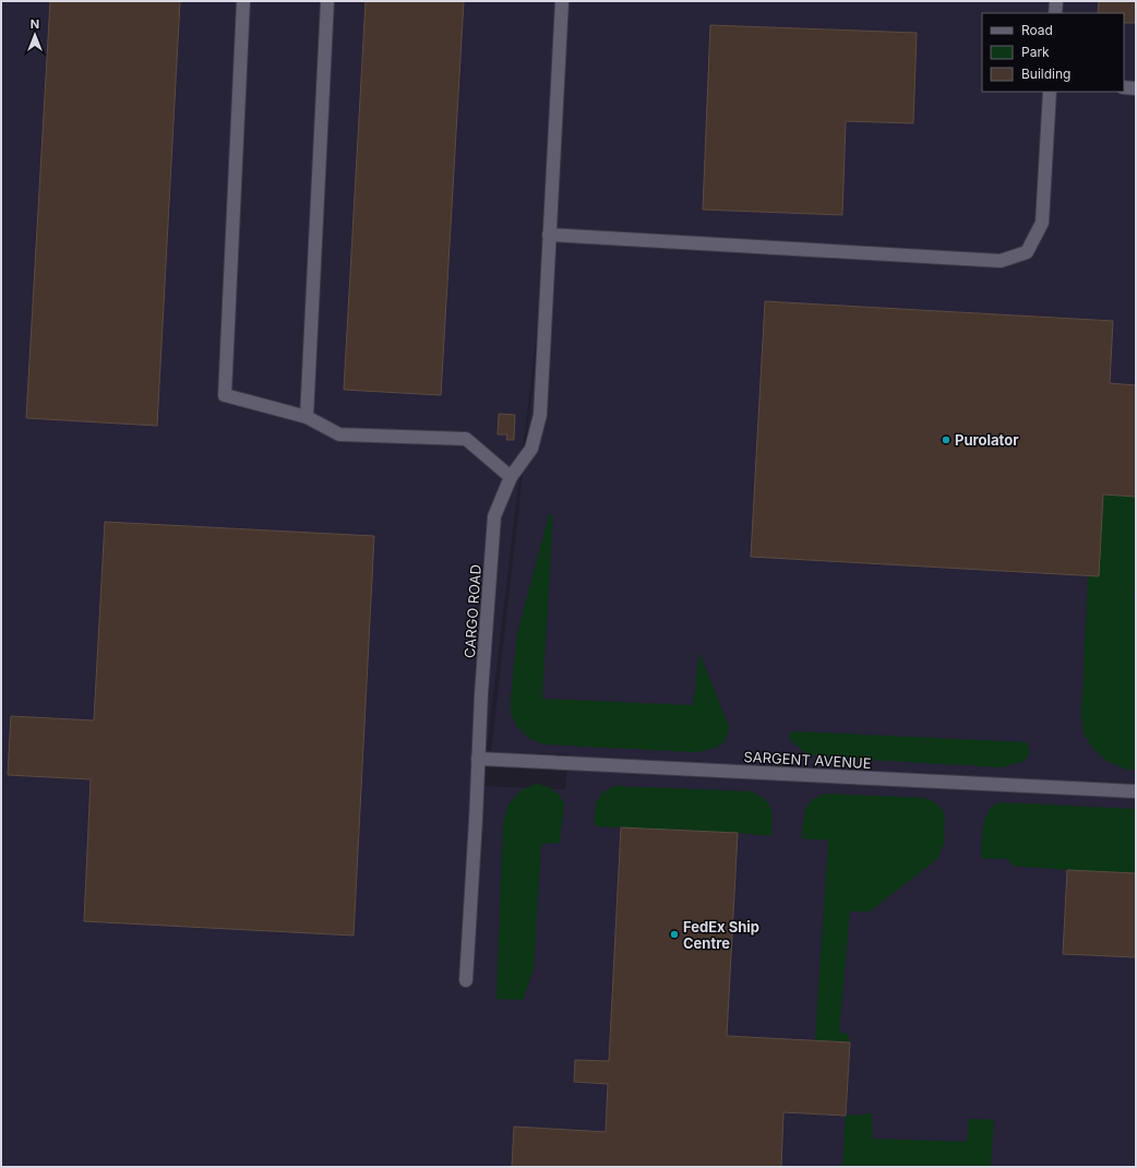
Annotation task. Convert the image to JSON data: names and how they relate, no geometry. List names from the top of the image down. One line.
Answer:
{"streets":{"street":["CARGO ROAD","SARGENT AVENUE"]},"crossings":[["CARGO ROAD","SARGENT AVENUE"]],"places":["Purolator","FedEx Ship Centre"],"legend":["Road","Park","Building"],"north":"top"}
